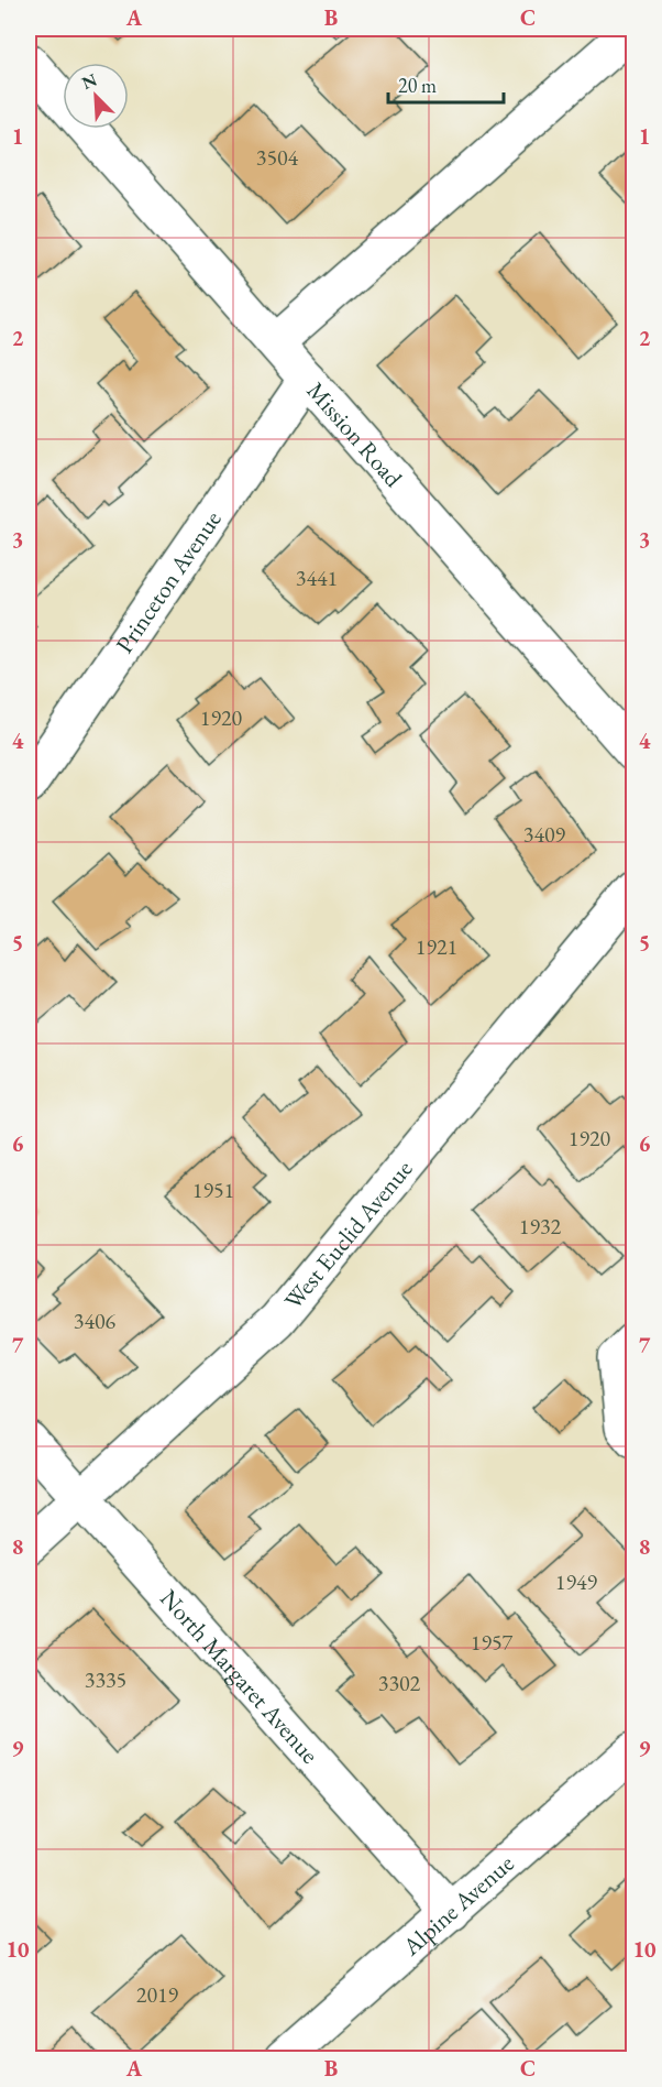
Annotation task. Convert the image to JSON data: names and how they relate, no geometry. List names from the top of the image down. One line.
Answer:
{"streets":{"street":["Mission Road","Princeton Avenue","West Euclid Avenue","North Margaret Avenue","Alpine Avenue"]},"crossings":[["Mission Road","Princeton Avenue"],["West Euclid Avenue","North Margaret Avenue"],["North Margaret Avenue","Alpine Avenue"]],"house_numbers":["3504","3441","1920","3409","1921","1920","1951","1932","3406","1949","1957","3335","3302","2019"],"scale_bar":"20 m","north":"top left","grid":{"columns":["A","B","C"],"rows":["1","2","3","4","5","6","7","8","9","10"]}}
